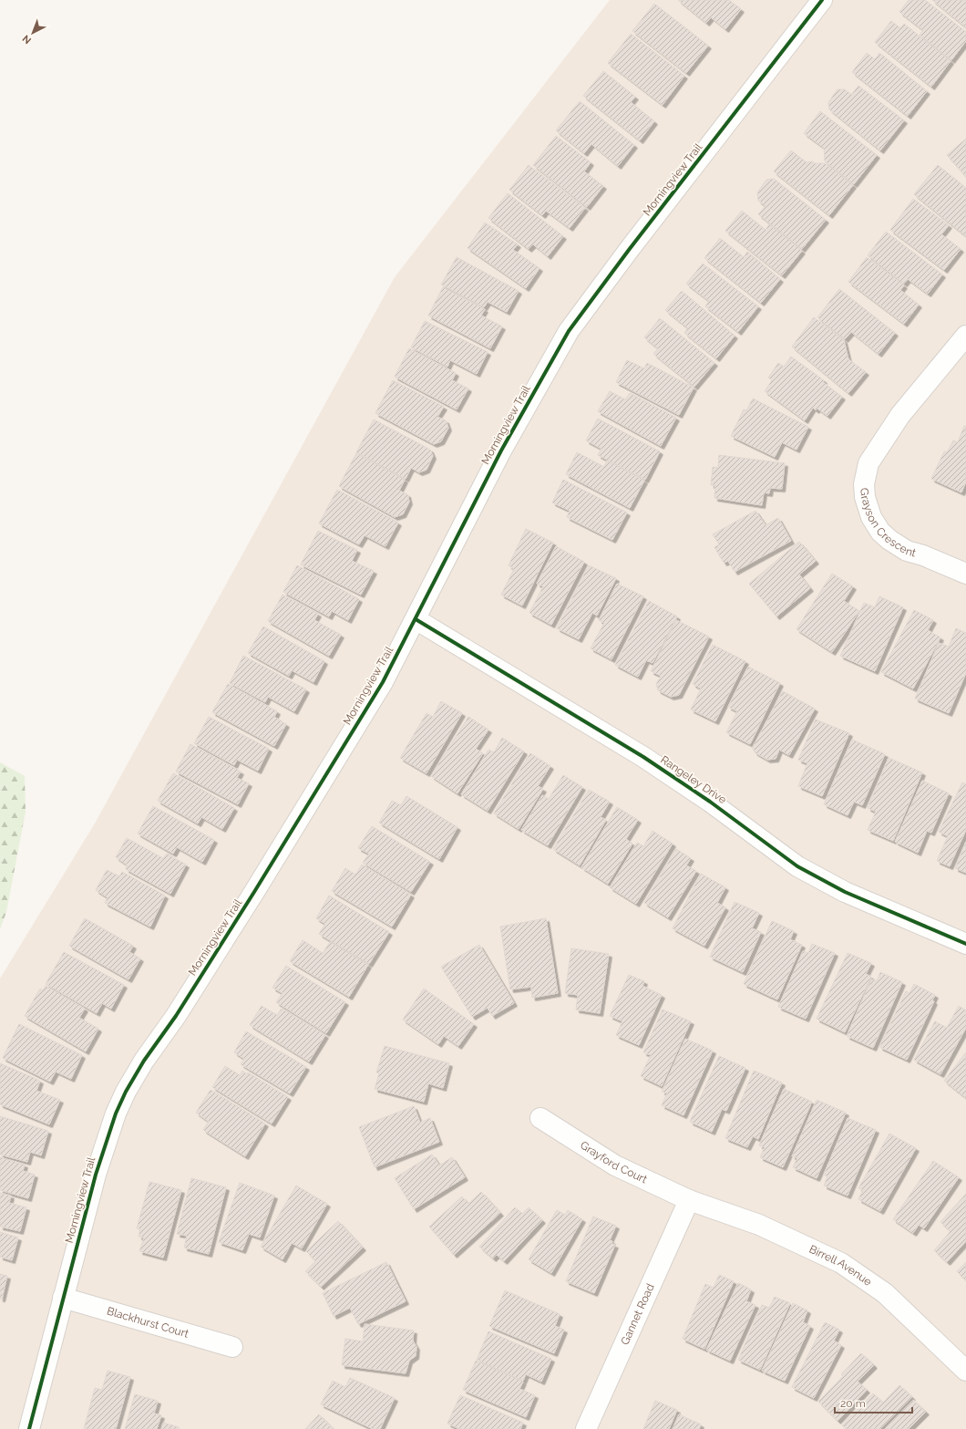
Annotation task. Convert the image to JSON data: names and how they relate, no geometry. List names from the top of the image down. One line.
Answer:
{"streets":{"street":["Morningview Trail","Grayson Crescent","Rangeley Drive","Grayford Court","Birrell Avenue","Gannet Road","Blackhurst Court"]},"crossings":[["Morningview Trail","Rangeley Drive"],["Morningview Trail","Blackhurst Court"],["Grayford Court","Birrell Avenue"],["Grayford Court","Gannet Road"],["Birrell Avenue","Gannet Road"]],"scale_bar":"20 m","north":"bottom left"}
